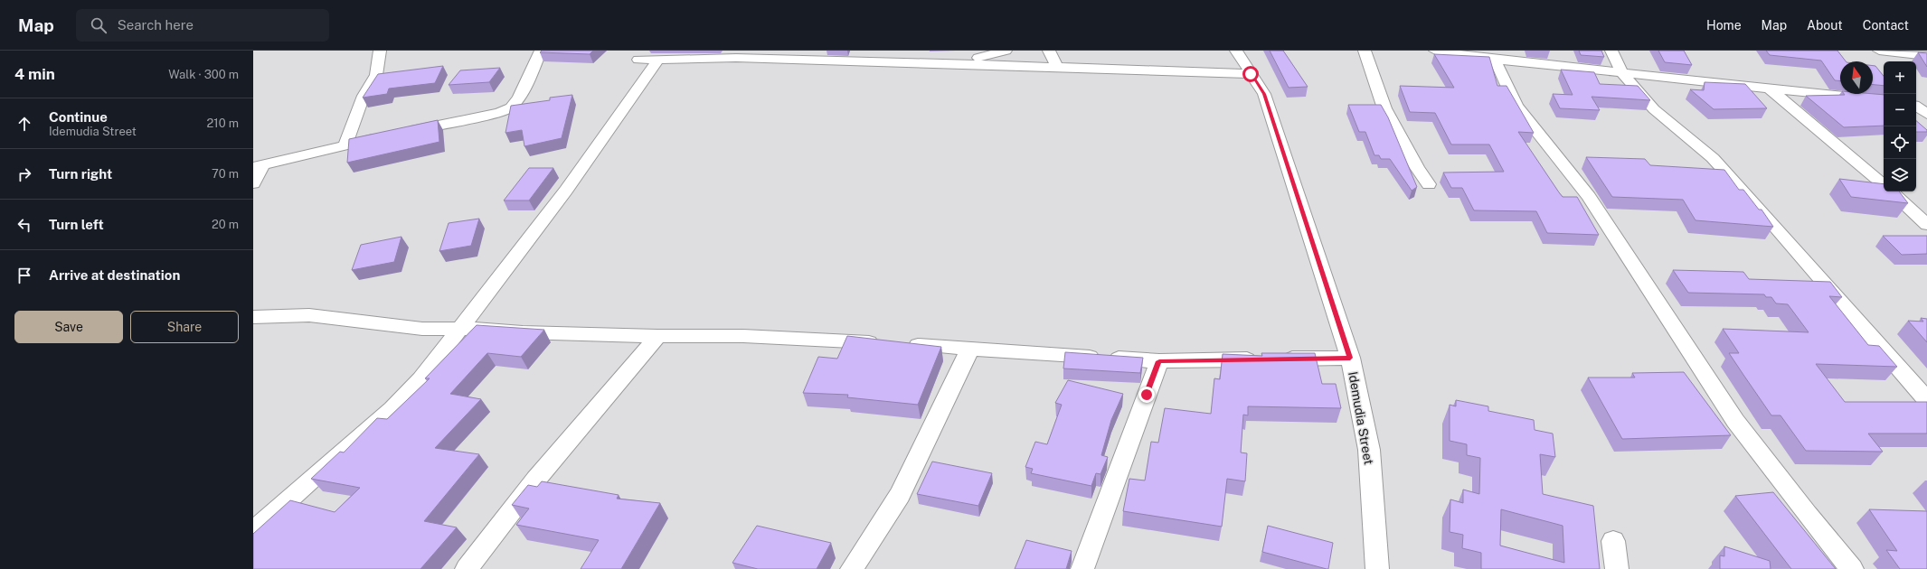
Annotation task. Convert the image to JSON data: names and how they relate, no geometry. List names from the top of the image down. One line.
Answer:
{"streets":{"street":["Idemudia Street"]},"north":"top","page":{"header":"Map","search":"Search here","nav":["Home","Map","About","Contact"],"heading":["4 min","Walk · 300 m"],"map_buttons":["+","−"],"list":[["Continue","Idemudia Street","210 m"],["Turn right","70 m"],["Turn left","20 m"],"Arrive at destination"],"buttons":["Save","Share"]}}
